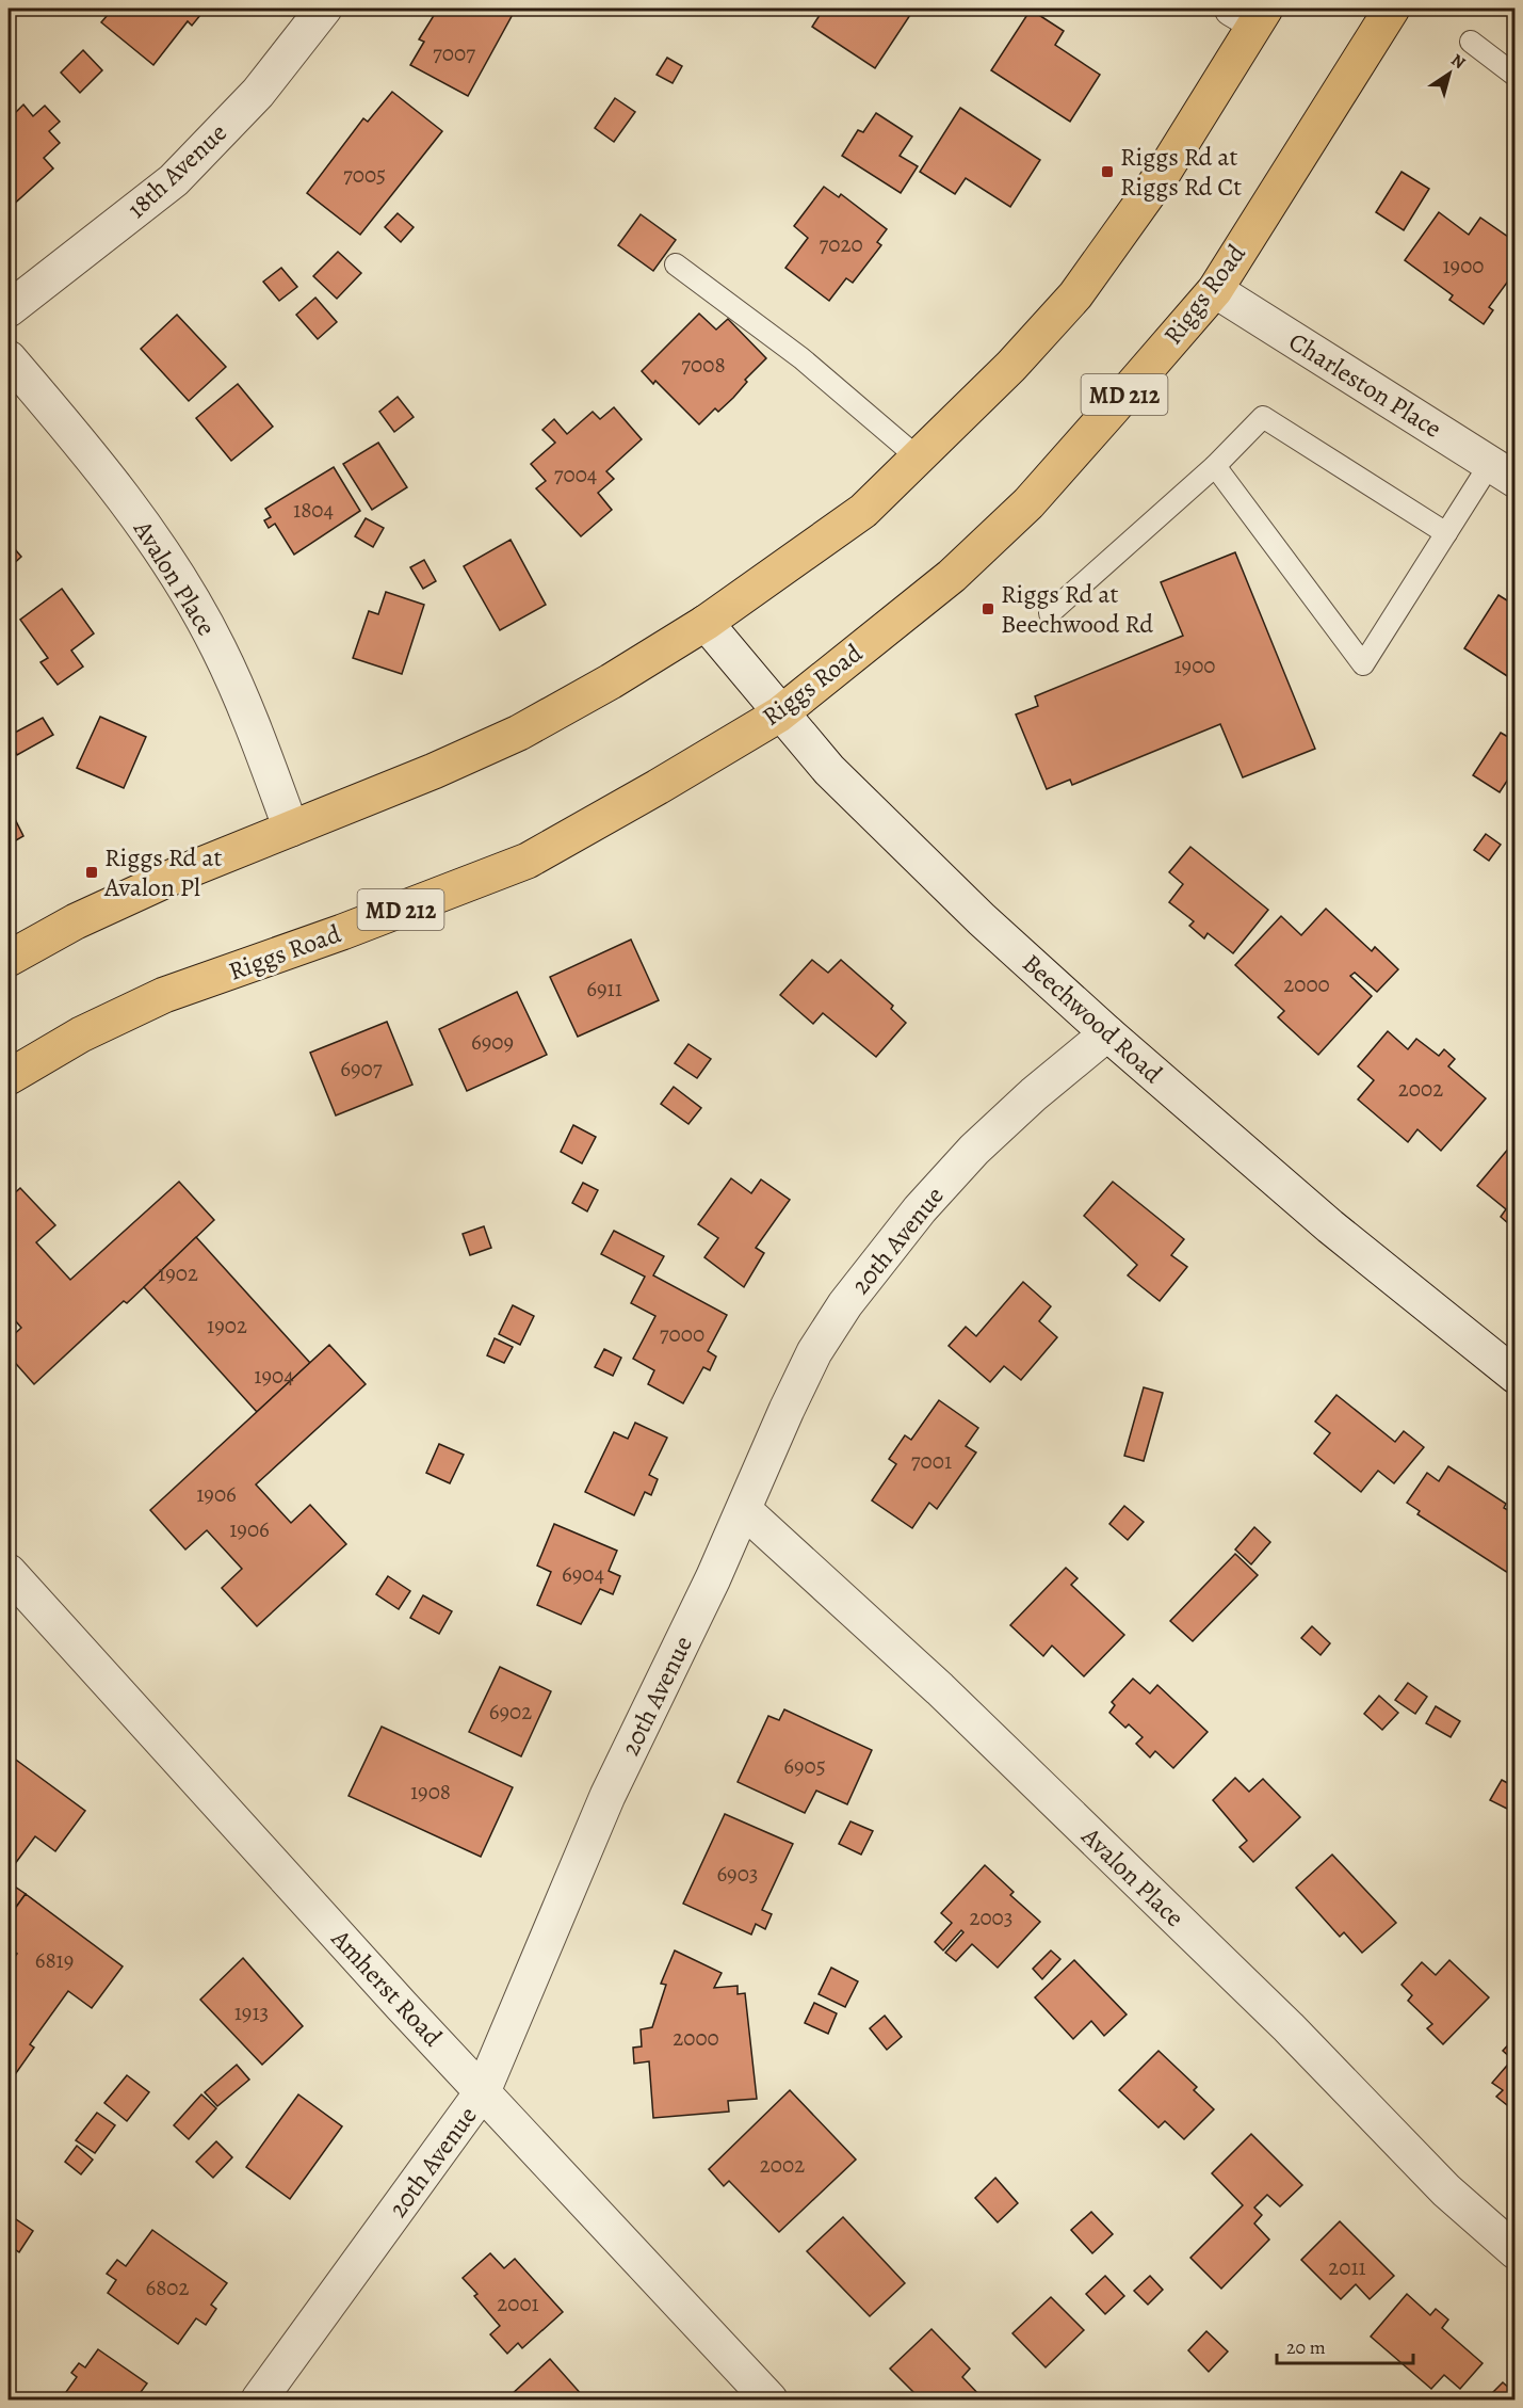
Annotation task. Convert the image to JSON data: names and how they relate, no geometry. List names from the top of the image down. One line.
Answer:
{"streets":{"main road":["Riggs Road","MD 212"],"street":["18th Avenue","Charleston Place","Avalon Place","Beechwood Road","20th Avenue","Amherst Road"]},"crossings":[["Riggs Road","Charleston Place"],["Riggs Road","Beechwood Road"],["Avalon Place","20th Avenue"],["Beechwood Road","20th Avenue"],["20th Avenue","Amherst Road"]],"places":{"transit":["Riggs Rd at Riggs Rd Ct","Riggs Rd at Beechwood Rd","Riggs Rd at Avalon Pl"]},"house_numbers":["7007","7005","7020","1900","7008","7004","1804","1900","2000","6911","6909","6907","2002","1902","1902","7000","1904","7001","1906","1906","6904","6902","6905","1908","6903","2003","6819","1913","2000","2002","2011","6802","2001"],"scale_bar":"20 m","north":"top right"}
